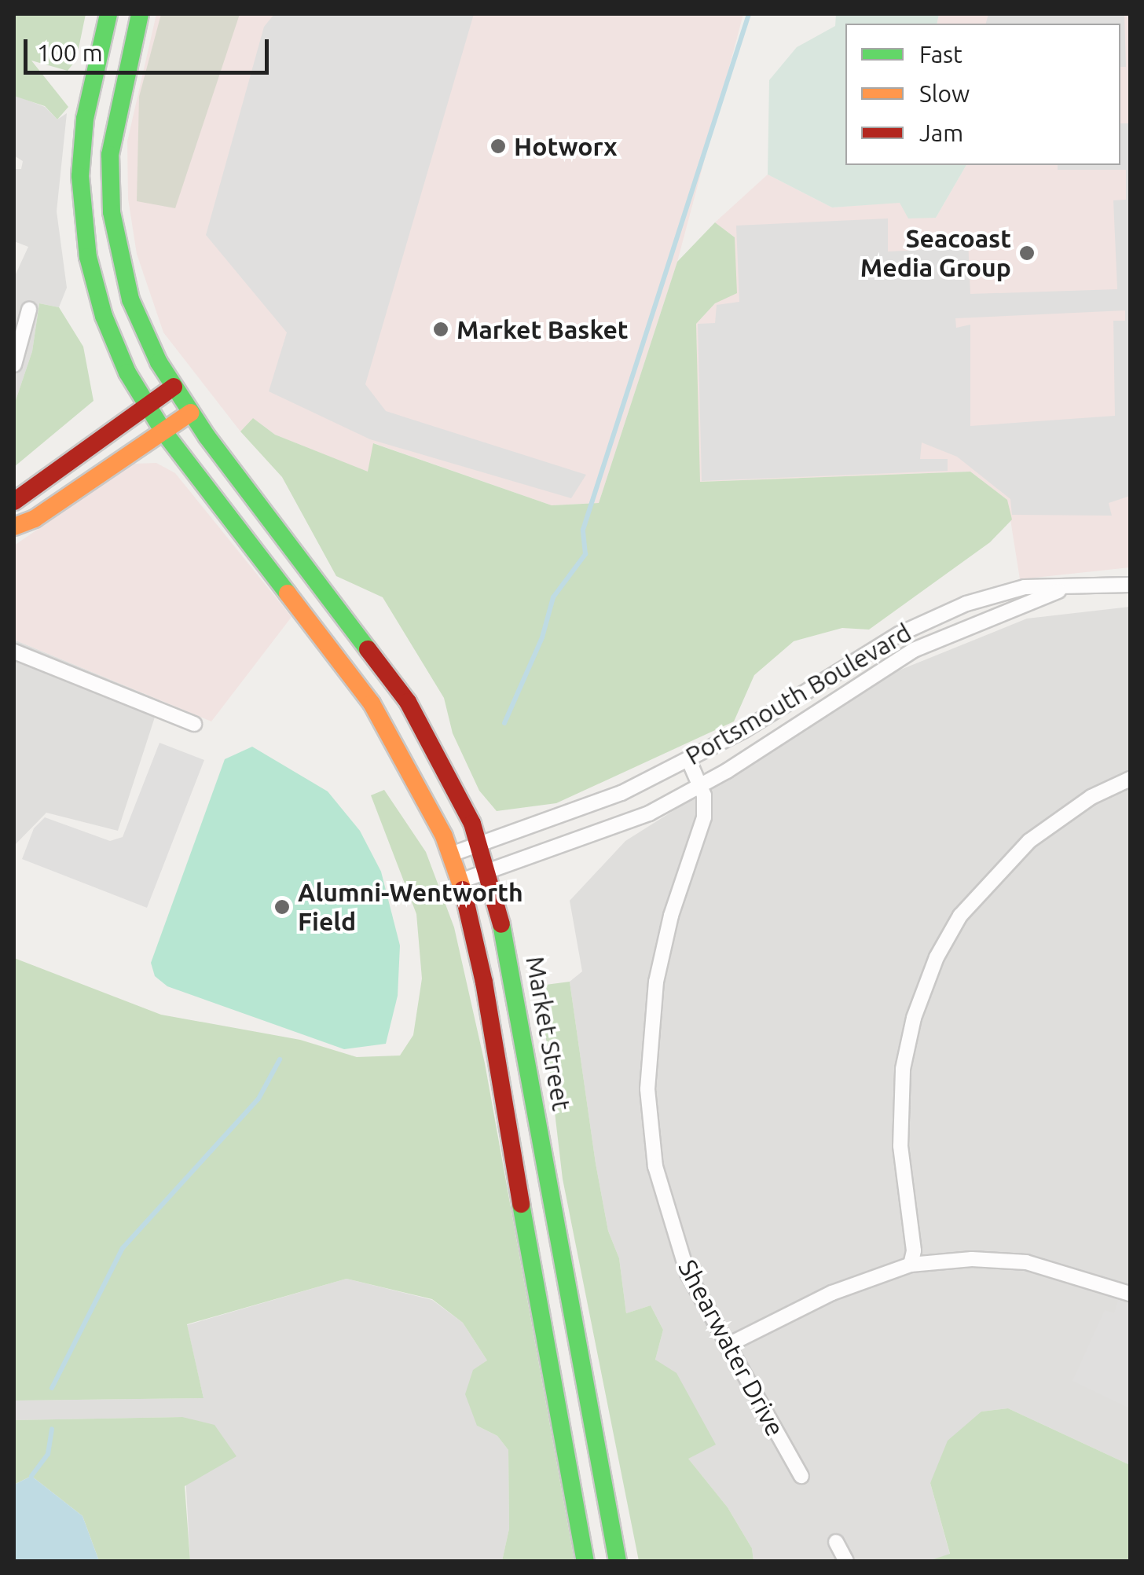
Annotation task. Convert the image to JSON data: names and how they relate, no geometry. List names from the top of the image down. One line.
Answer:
{"streets":{"main road":["Market Street"],"street":["Portsmouth Boulevard","Shearwater Drive"]},"crossings":[["Portsmouth Boulevard","Market Street"],["Portsmouth Boulevard","Shearwater Drive"]],"places":["Hotworx","Seacoast Media Group","Market Basket","Alumni-Wentworth Field"],"legend":["Fast","Slow","Jam"],"scale_bar":"100 m"}
